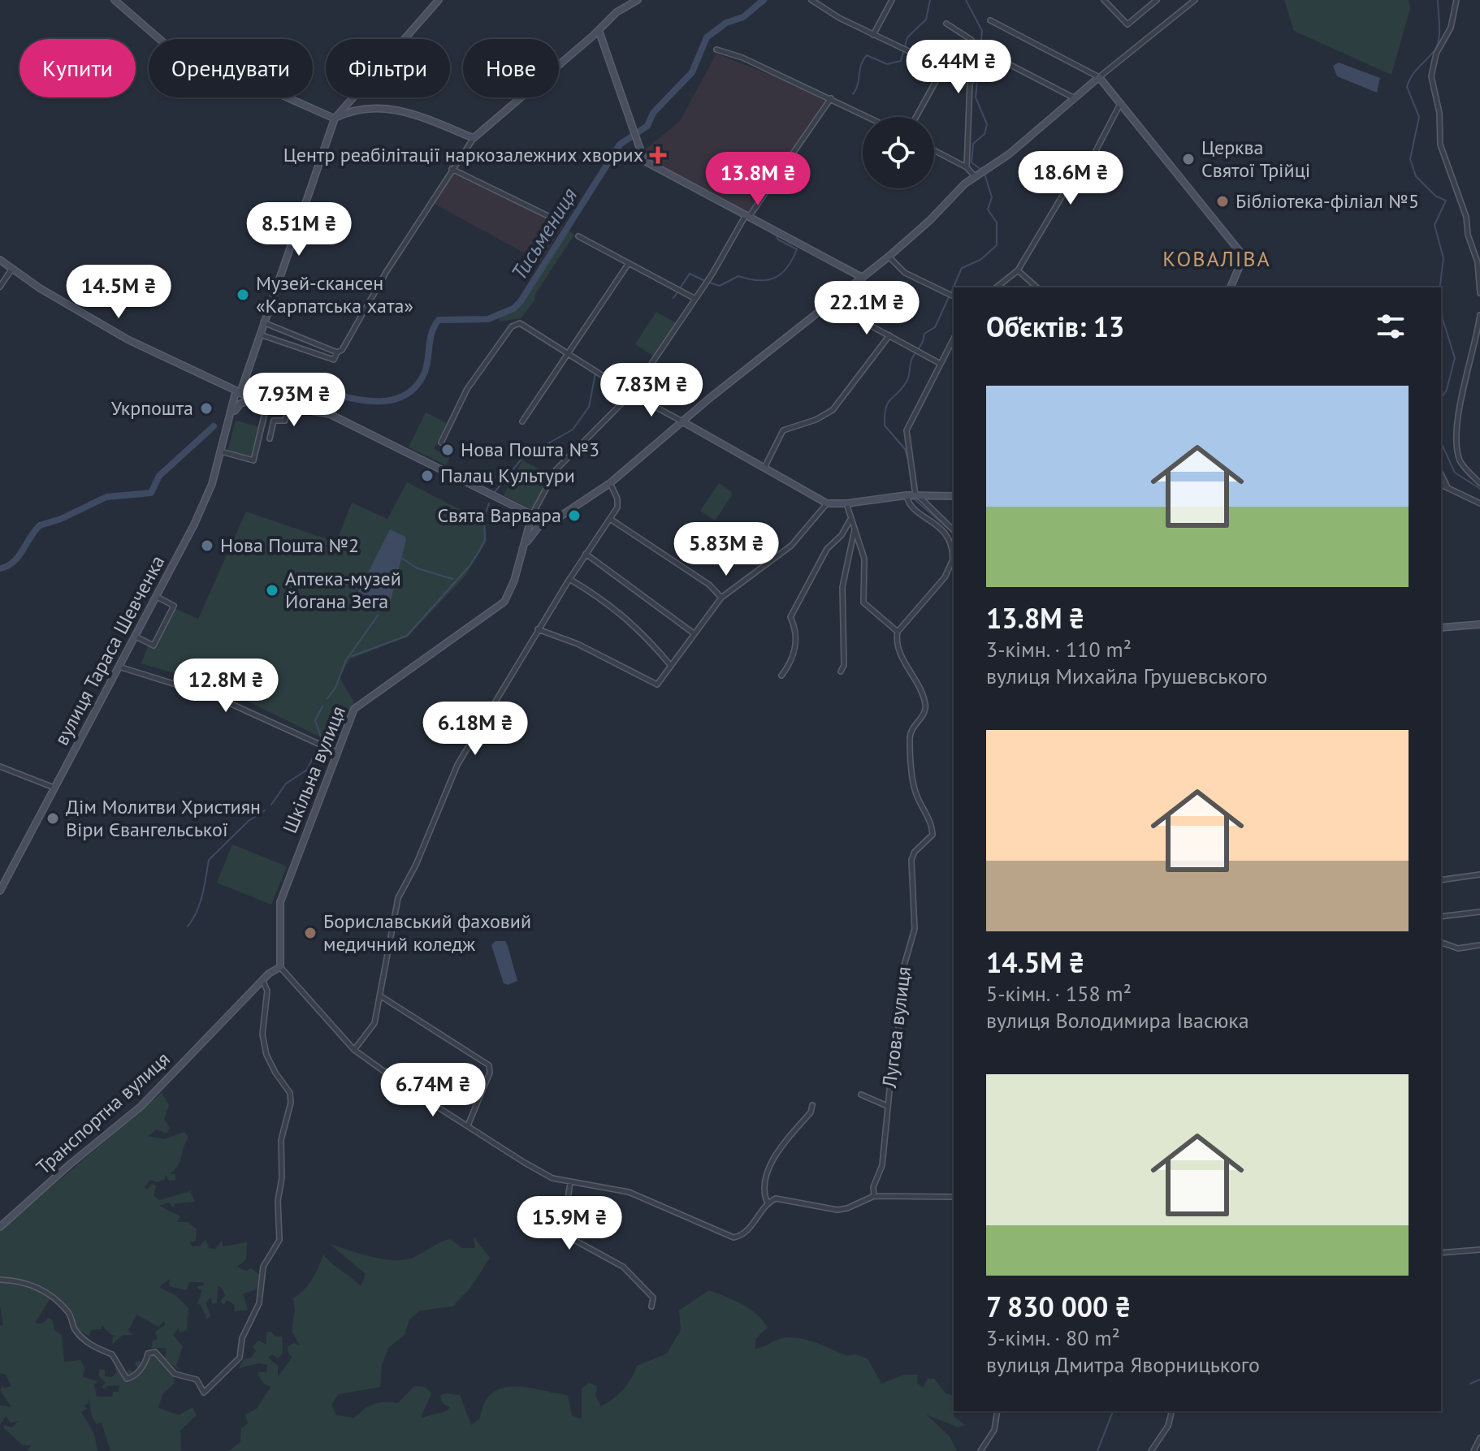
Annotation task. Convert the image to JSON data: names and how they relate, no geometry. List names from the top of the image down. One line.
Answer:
{"streets":{"street":["вулиця Тараса Шевченка","Шкільна вулиця","Лугова вулиця","Транспортна вулиця"]},"crossings":[["Шкільна вулиця","Транспортна вулиця"]],"districts":["КОВАЛІВА"],"water":["Тисьмениця"],"places":{"health":["Центр реабілітації наркозалежних хворих"],"other":["Церква Святої Трійці","Бібліотека-філіал №5","Музей-скансен «Карпатська хата»","Укрпошта","Нова Пошта №3","Палац Культури","Свята Варвара","Нова Пошта №2","Аптека-музей Йогана Зега","Дім Молитви Християн Віри Євангельської","Бориславський фаховий медичний коледж"]},"page":{"chip":["Купити","Орендувати","Фільтри","Нове"],"price":["6.44M ₴","18.6M ₴","13.8M ₴","8.51M ₴","14.5M ₴","22.1M ₴","7.83M ₴","7.93M ₴","5.83M ₴","12.8M ₴","6.18M ₴","6.74M ₴","15.9M ₴"],"heading":"Об’єктів: 13","list":[{"name":"13.8M ₴","note":"3-кімн. · 110 m² · вулиця Михайла Грушевського"},{"name":"14.5M ₴","note":"5-кімн. · 158 m² · вулиця Володимира Івасюка"},{"name":"7 830 000 ₴","note":"3-кімн. · 80 m² · вулиця Дмитра Яворницького"}]}}
